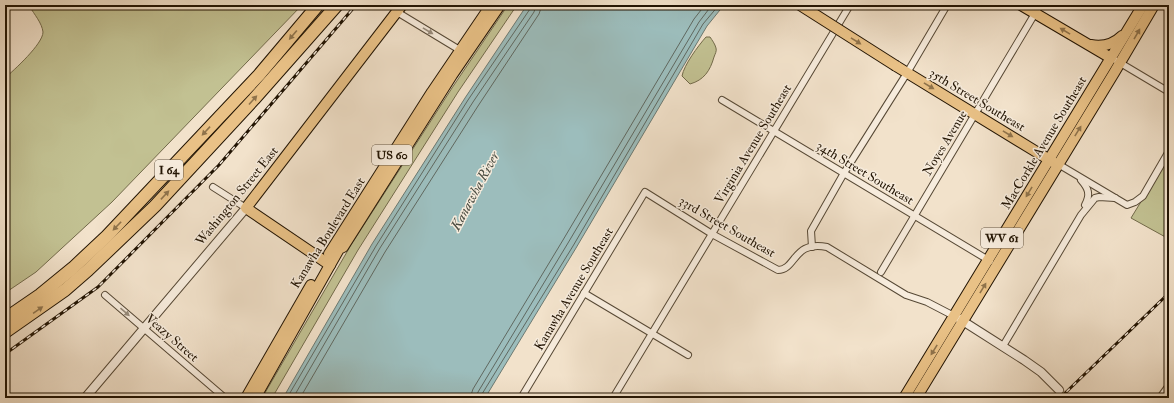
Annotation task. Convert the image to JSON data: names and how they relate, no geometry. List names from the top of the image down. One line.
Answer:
{"streets":{"highway":["I 64"],"main road":["35th Street Southeast","MacCorkle Avenue Southeast","US 60","Washington Street East","Kanawha Boulevard East","WV 61"],"street":["Noyes Avenue","Virginia Avenue Southeast","34th Street Southeast","33rd Street Southeast","Kanawha Avenue Southeast","Veazy Street"]},"crossings":[["35th Street Southeast","Noyes Avenue"],["35th Street Southeast","MacCorkle Avenue Southeast"],["Noyes Avenue","34th Street Southeast"],["MacCorkle Avenue Southeast","34th Street Southeast"],["Virginia Avenue Southeast","34th Street Southeast"],["Virginia Avenue Southeast","33rd Street Southeast"],["Washington Street East","Veazy Street"],["33rd Street Southeast","Kanawha Avenue Southeast"]],"one_way":["35th Street Southeast"],"water":["Kanawha River"]}
